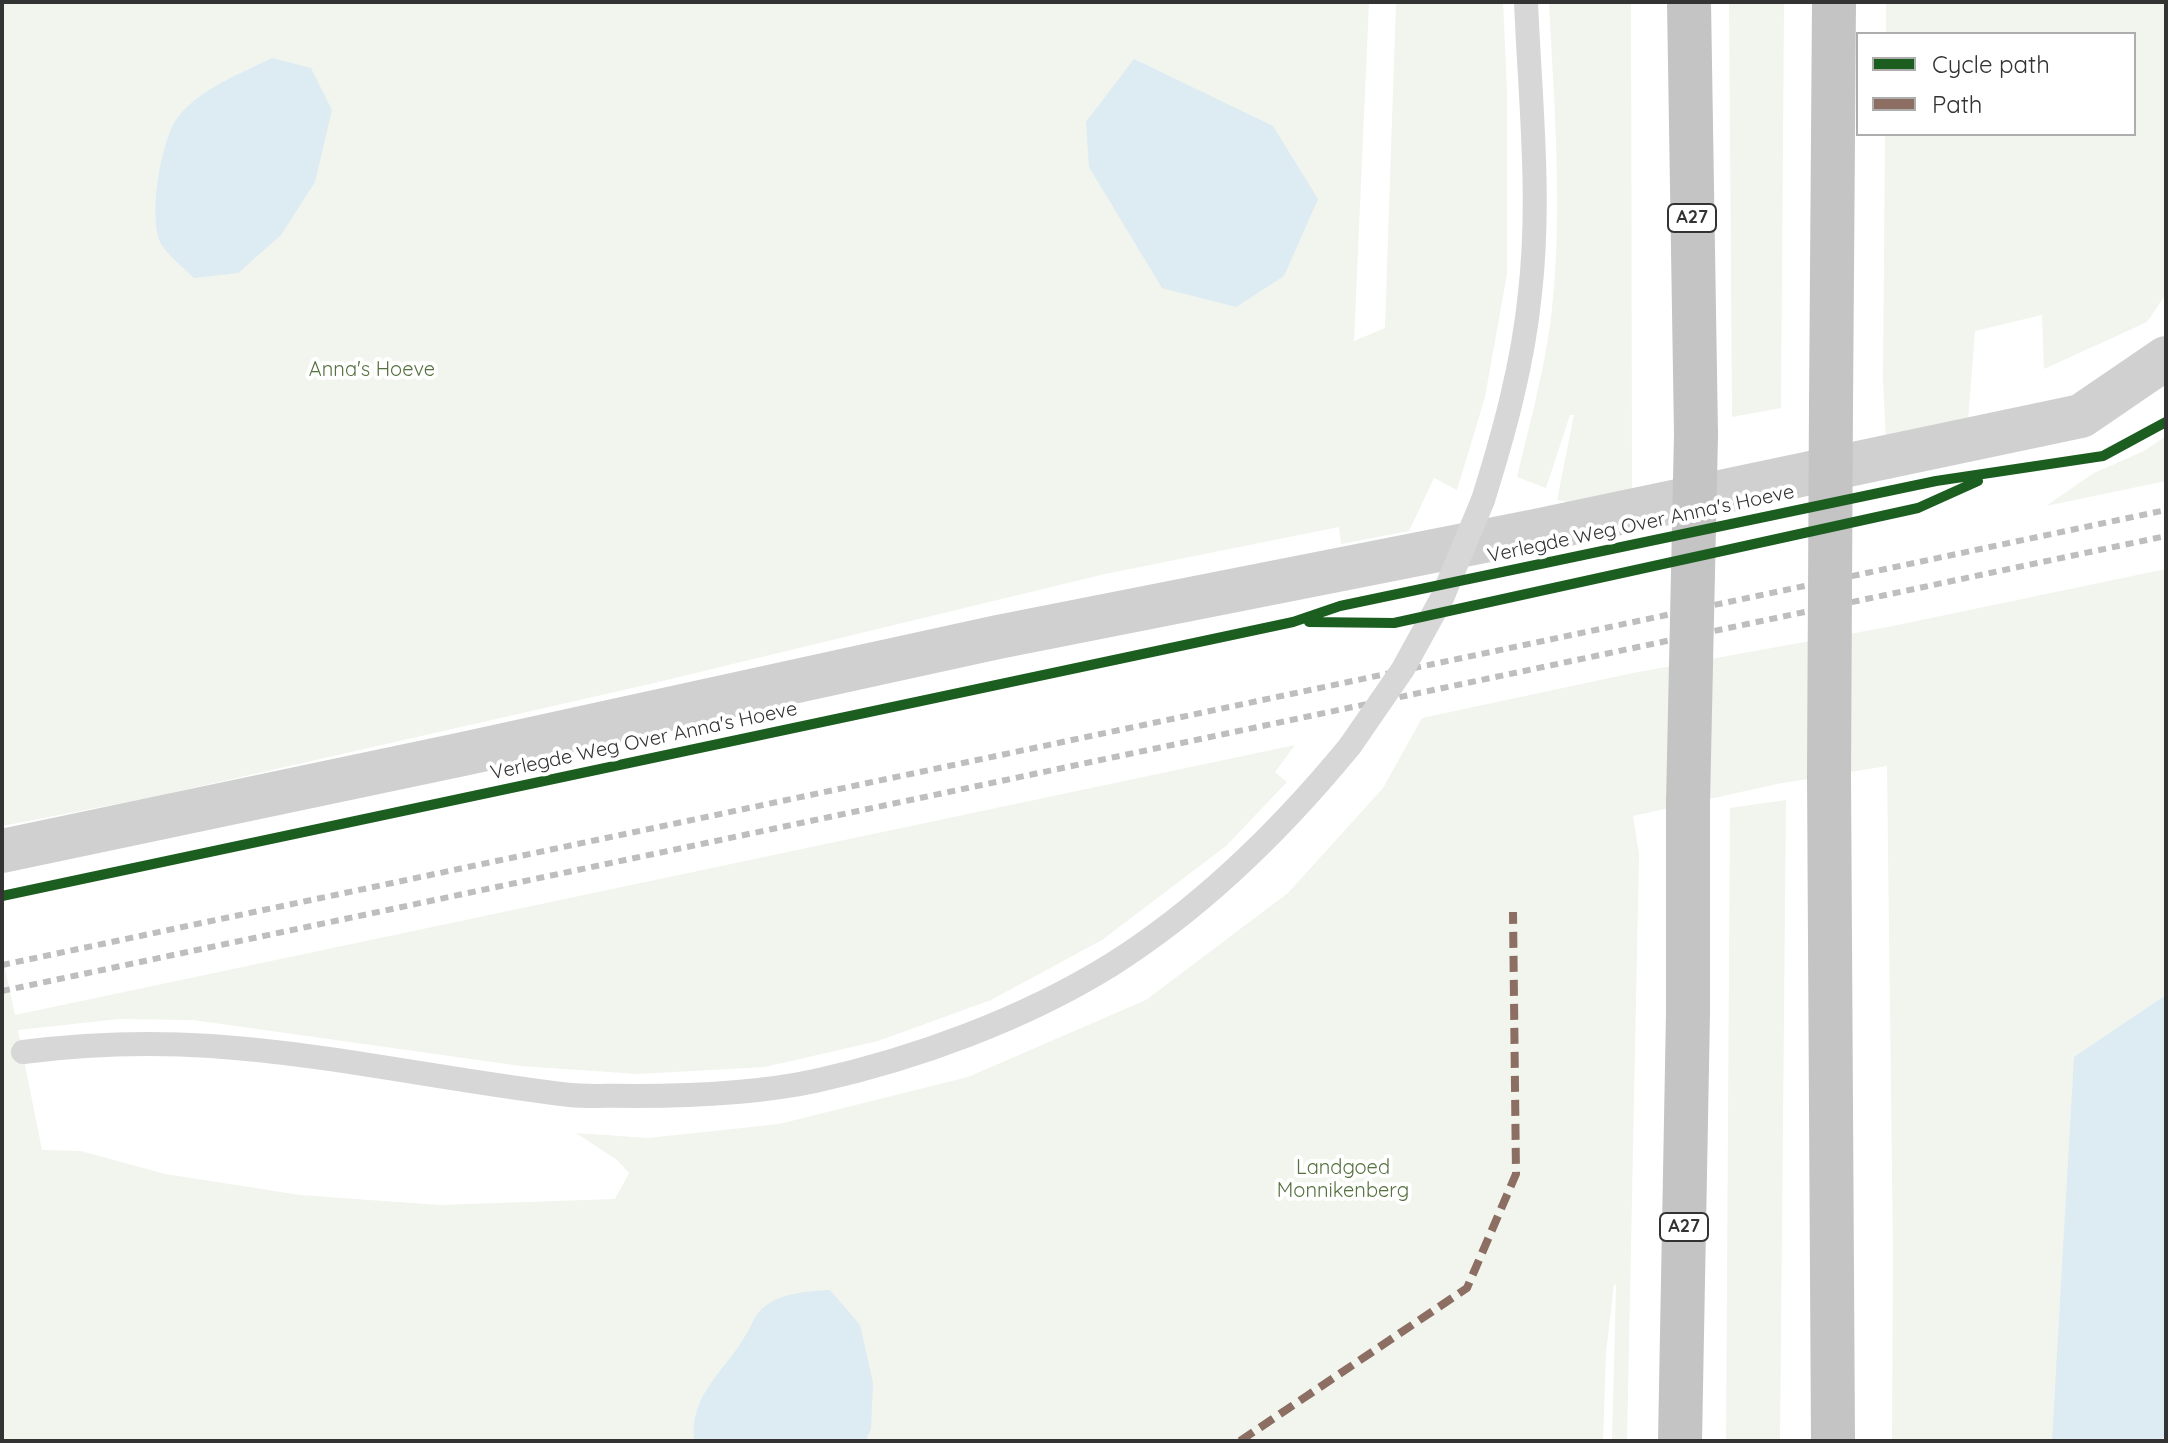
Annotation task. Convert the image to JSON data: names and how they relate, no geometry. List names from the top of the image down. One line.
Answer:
{"streets":{"highway":["A27"],"main road":["Verlegde Weg Over Anna's Hoeve"]},"parks":["Anna's Hoeve","Landgoed Monnikenberg"],"legend":["Cycle path","Path"]}
